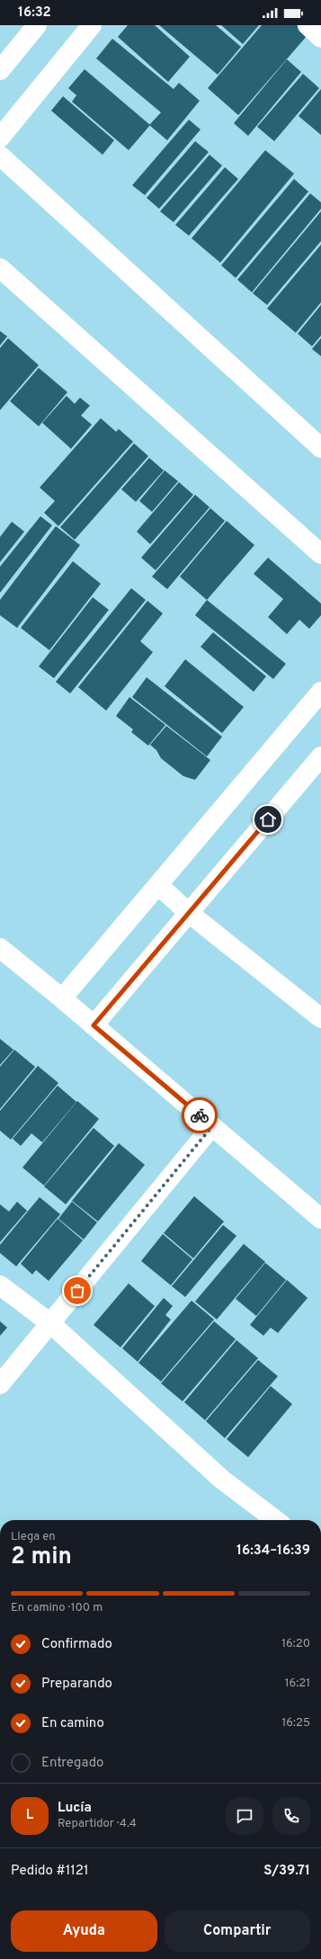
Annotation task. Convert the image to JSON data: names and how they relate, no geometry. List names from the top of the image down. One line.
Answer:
{"page":{"status":"16:32","heading":["2 min","Llega en","16:34–16:39"],"panel":["Lucía","Repartidor · 4.4","Pedido #1121","S/39.71"],"bar":"En camino · 100 m","list":[["Confirmado","16:20"],["Preparando","16:21"],["En camino","16:25"],"Entregado"],"round":"L","buttons":["Ayuda","Compartir"]}}
